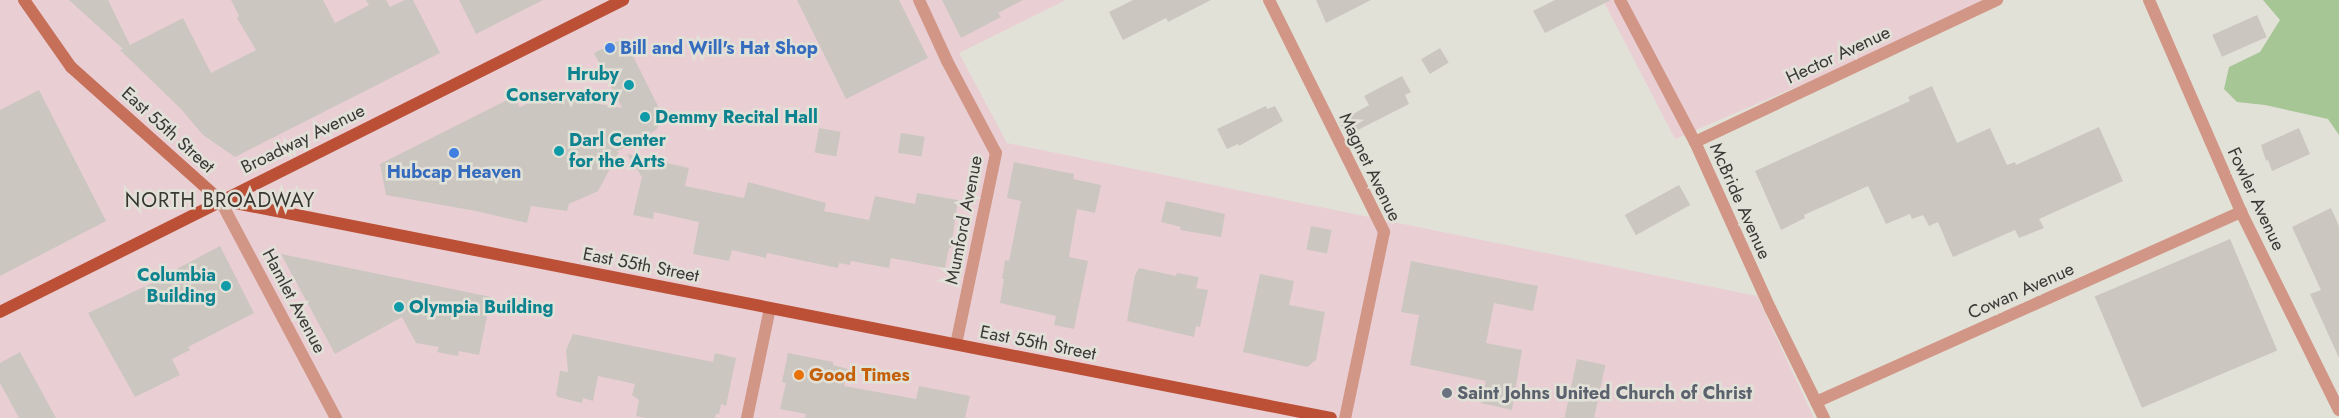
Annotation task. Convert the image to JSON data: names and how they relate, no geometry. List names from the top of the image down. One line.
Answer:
{"streets":{"main road":["East 55th Street","Broadway Avenue"],"street":["Hector Avenue","Magnet Avenue","Fowler Avenue","McBride Avenue","Mumford Avenue","Cowan Avenue","Hamlet Avenue"]},"crossings":[["Hector Avenue","McBride Avenue"],["East 55th Street","Broadway Avenue"],["East 55th Street","Mumford Avenue"],["East 55th Street","Hamlet Avenue"],["Broadway Avenue","Hamlet Avenue"],["Fowler Avenue","Cowan Avenue"],["McBride Avenue","Cowan Avenue"]],"districts":["NORTH BROADWAY"],"places":["Bill and Will's Hat Shop","Hruby Conservatory","Demmy Recital Hall","Darl Center for the Arts","Hubcap Heaven","Columbia Building","Olympia Building","Good Times","Saint Johns United Church of Christ"]}
